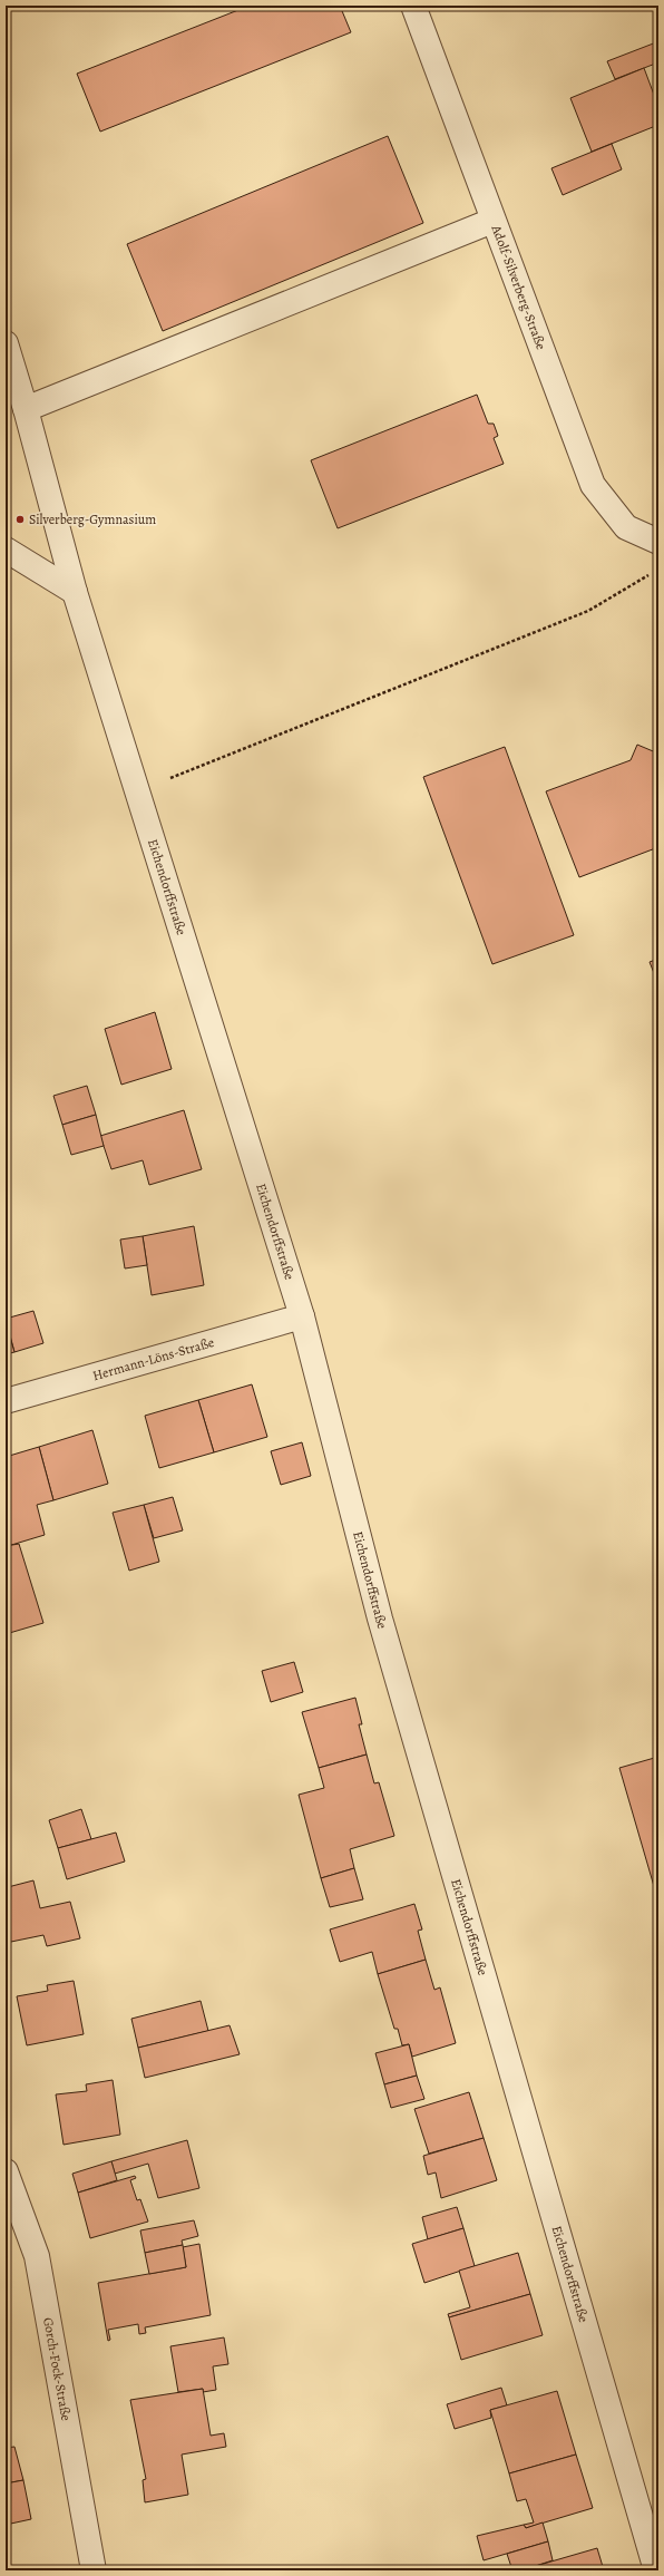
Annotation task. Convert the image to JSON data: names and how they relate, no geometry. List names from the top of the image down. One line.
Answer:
{"streets":{"street":["Adolf-Silverberg-Straße","Eichendorffstraße","Hermann-Löns-Straße","Gorch-Fock-Straße"]},"crossings":[["Eichendorffstraße","Hermann-Löns-Straße"]],"places":["Silverberg-Gymnasium"]}
